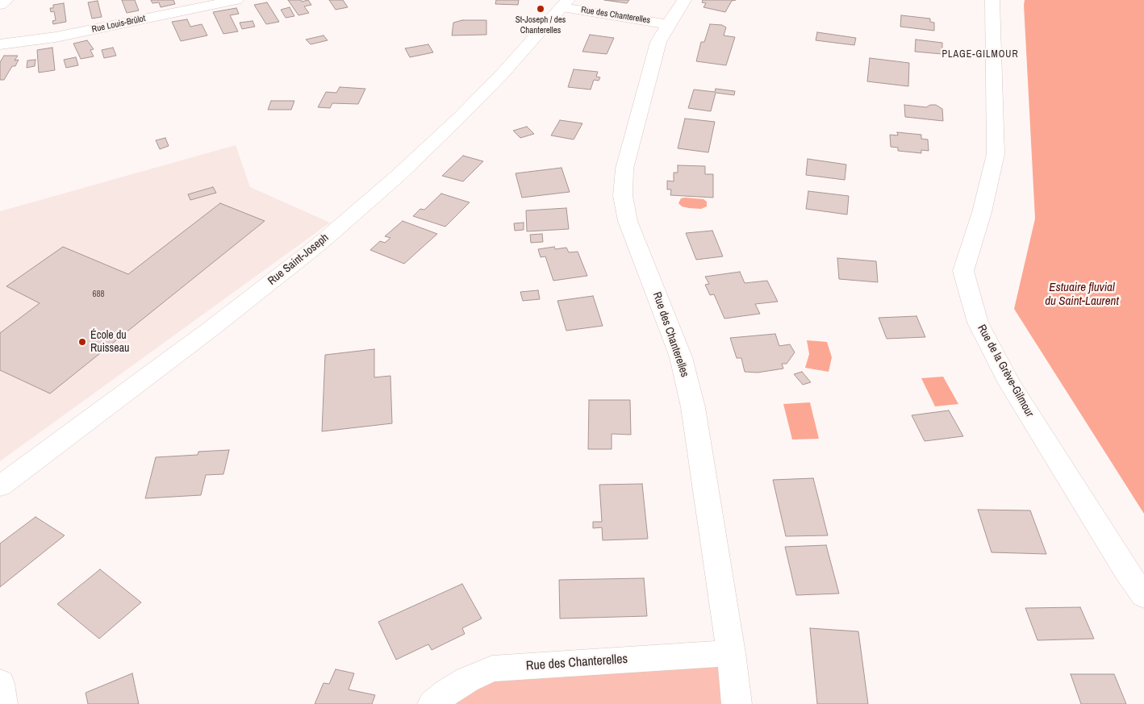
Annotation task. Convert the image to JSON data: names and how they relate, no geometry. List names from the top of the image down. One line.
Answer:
{"streets":{"street":["Rue des Chanterelles","Rue Louis-Brûlot","Rue Saint-Joseph","Rue de la Grève-Gilmour"]},"crossings":[["Rue des Chanterelles","Rue Saint-Joseph"]],"districts":["PLAGE-GILMOUR"],"water":["Estuaire fluvial du Saint-Laurent"],"places":["St-Joseph / des Chanterelles","École du Ruisseau"],"house_numbers":["688"]}
